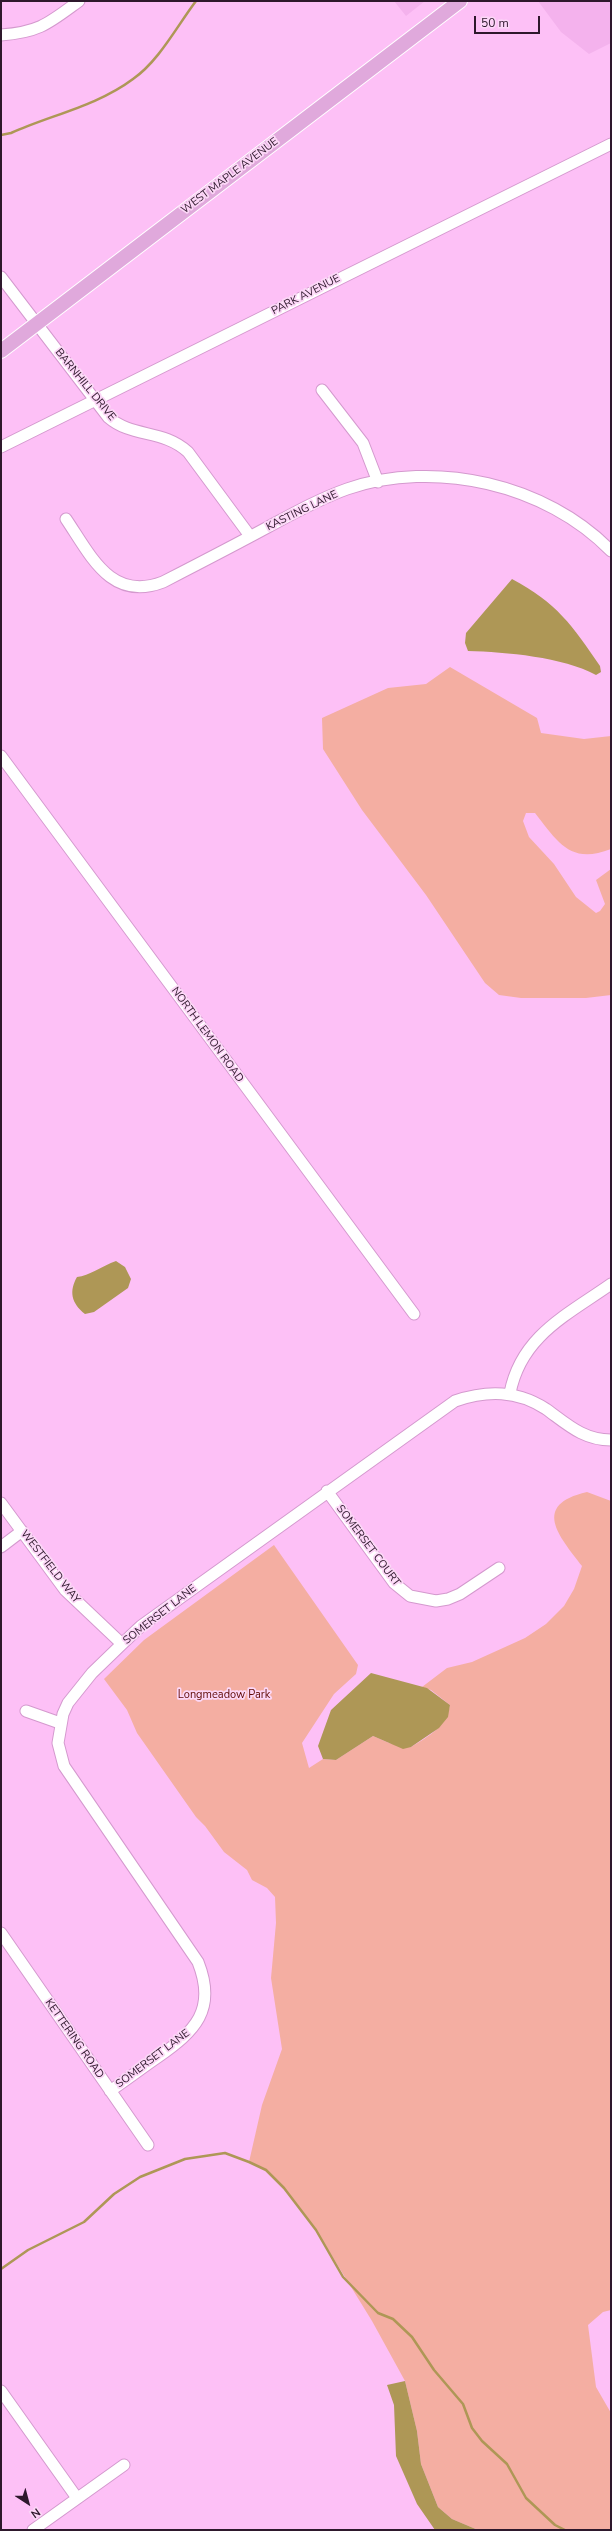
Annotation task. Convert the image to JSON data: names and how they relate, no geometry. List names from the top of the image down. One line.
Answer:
{"streets":{"main road":["WEST MAPLE AVENUE"],"street":["PARK AVENUE","BARNHILL DRIVE","KASTING LANE","NORTH LEMON ROAD","SOMERSET COURT","WESTFIELD WAY","SOMERSET LANE","KETTERING ROAD"]},"crossings":[["WEST MAPLE AVENUE","BARNHILL DRIVE"],["PARK AVENUE","BARNHILL DRIVE"],["BARNHILL DRIVE","KASTING LANE"],["SOMERSET COURT","SOMERSET LANE"],["WESTFIELD WAY","SOMERSET LANE"],["SOMERSET LANE","KETTERING ROAD"]],"parks":["Longmeadow Park"],"scale_bar":"50 m","north":"bottom right"}
